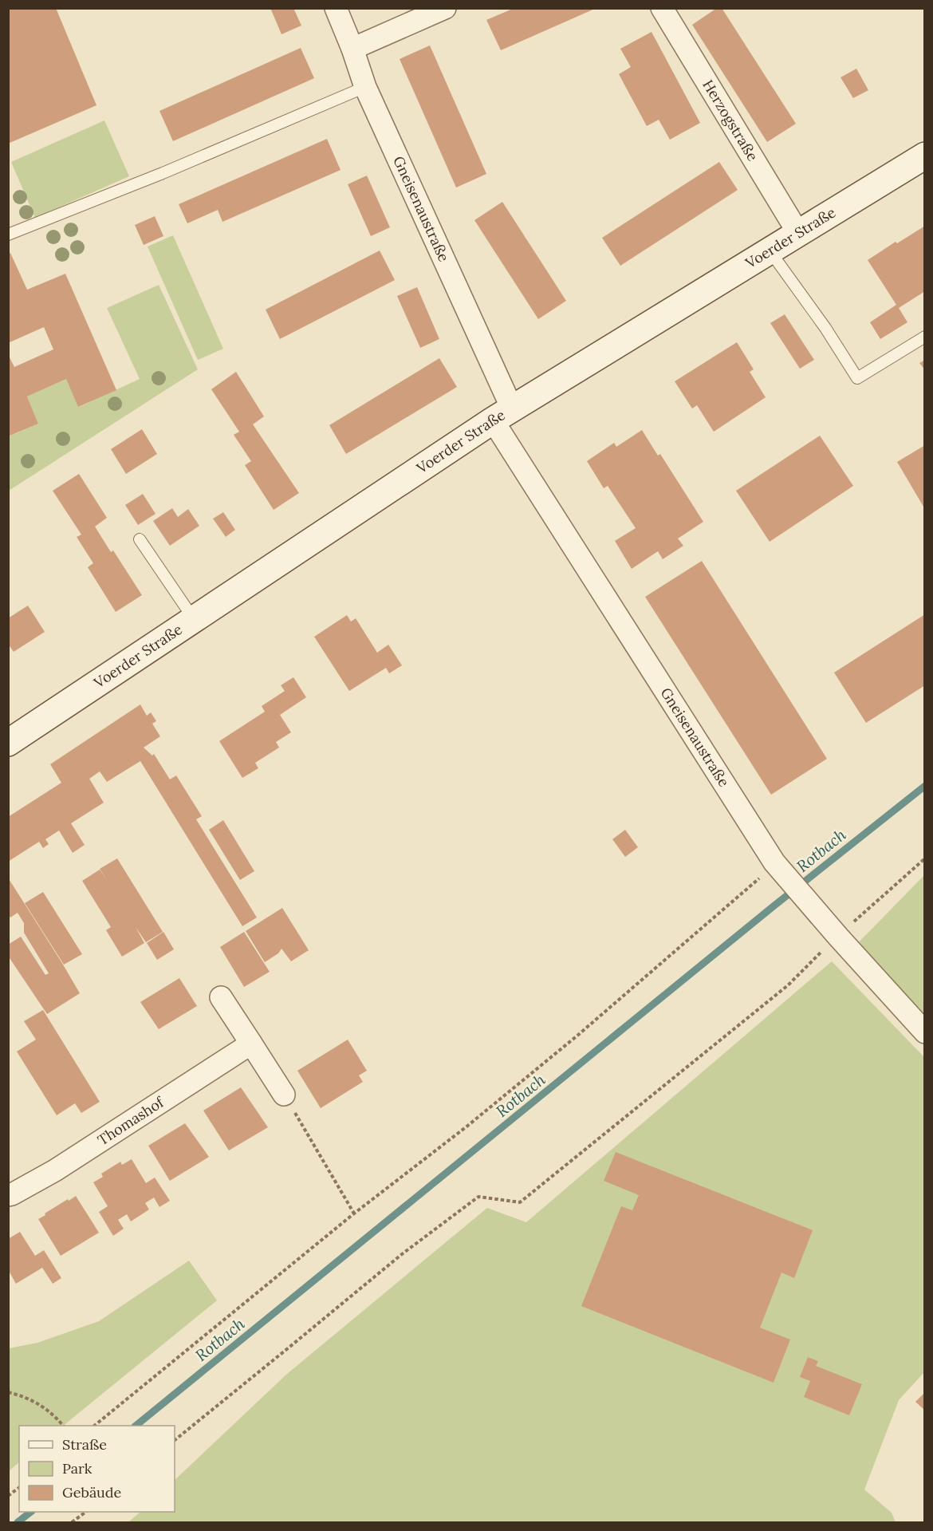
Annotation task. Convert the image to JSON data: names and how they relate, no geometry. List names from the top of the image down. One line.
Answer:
{"streets":{"main road":["Voerder Straße"],"street":["Herzogstraße","Gneisenaustraße","Thomashof"]},"crossings":[["Herzogstraße","Voerder Straße"],["Gneisenaustraße","Voerder Straße"]],"water":["Rotbach"],"legend":["Straße","Park","Gebäude"]}
